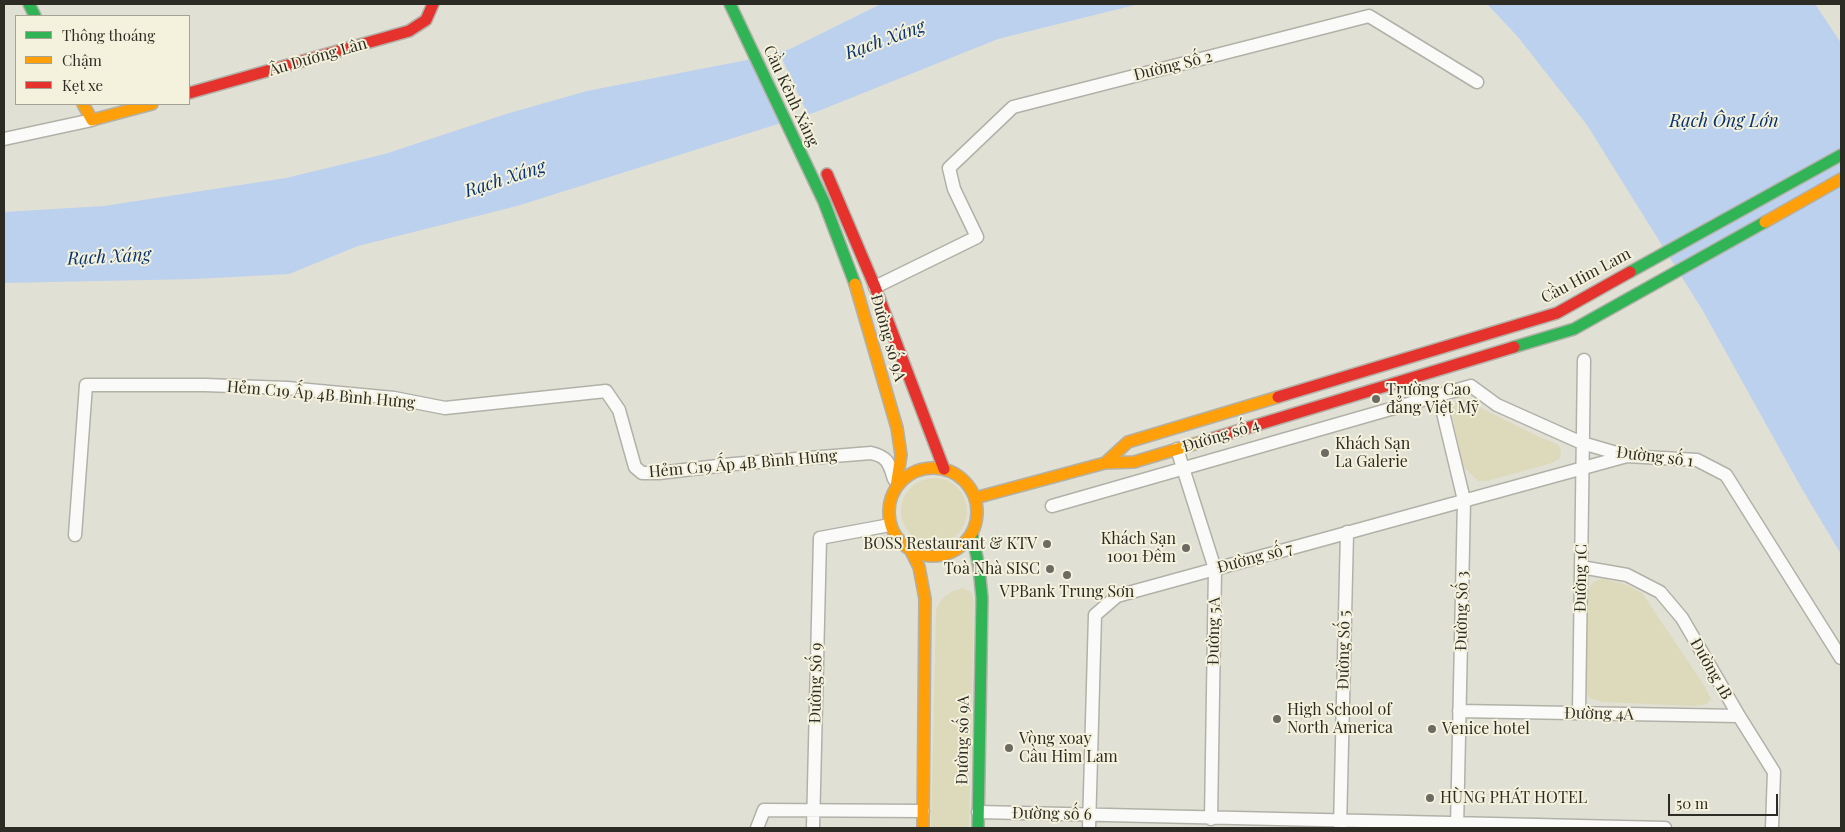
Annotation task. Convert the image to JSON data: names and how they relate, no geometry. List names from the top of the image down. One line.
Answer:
{"streets":{"main road":["Âu Dương Lân","Cầu Kênh Xáng","Cầu Him Lam","Đường số 9A","Đường số 4"],"street":["Đường Số 2","Hẻm C19 Ấp 4B Bình Hưng","Đường số 1","Đường số 7","Đường 1C","Đường Số 3","Đường 5A","Đường Số 5","Đường 1B","Đường Số 9","Đường 4A","Đường số 6"]},"crossings":[["Đường Số 2","Đường số 9A"],["Cầu Kênh Xáng","Đường số 9A"],["Cầu Him Lam","Đường số 4"],["Đường số 9A","Hẻm C19 Ấp 4B Bình Hưng"],["Đường số 9A","Đường số 4"],["Đường số 9A","Đường Số 9"],["Đường số 9A","Đường số 6"],["Hẻm C19 Ấp 4B Bình Hưng","Đường số 4"],["Hẻm C19 Ấp 4B Bình Hưng","Đường Số 9"],["Đường số 4","Đường số 1"],["Đường số 4","Đường Số 3"],["Đường số 4","Đường 5A"],["Đường số 4","Đường Số 9"],["Đường số 1","Đường số 7"],["Đường số 1","Đường 1C"],["Đường số 1","Đường Số 3"],["Đường số 7","Đường 1C"],["Đường số 7","Đường Số 3"],["Đường số 7","Đường 5A"],["Đường số 7","Đường Số 5"],["Đường số 7","Đường số 6"],["Đường 1C","Đường 1B"],["Đường 1C","Đường 4A"],["Đường Số 3","Đường 4A"],["Đường Số 3","Đường số 6"],["Đường 5A","Đường số 6"],["Đường Số 5","Đường số 6"],["Đường 1B","Đường 4A"]],"water":["Rạch Xáng","Rạch Ông Lớn"],"places":["Trường Cao đẳng Việt Mỹ","Khách Sạn La Galerie","BOSS Restaurant & KTV","Khách Sạn 1001 Đêm","Toà Nhà SISC","VPBank Trung Sơn","High School of North America","Venice hotel","Vòng xoay Cầu Him Lam","HÙNG PHÁT HOTEL"],"legend":["Thông thoáng","Chậm","Kẹt xe"],"scale_bar":"50 m"}
